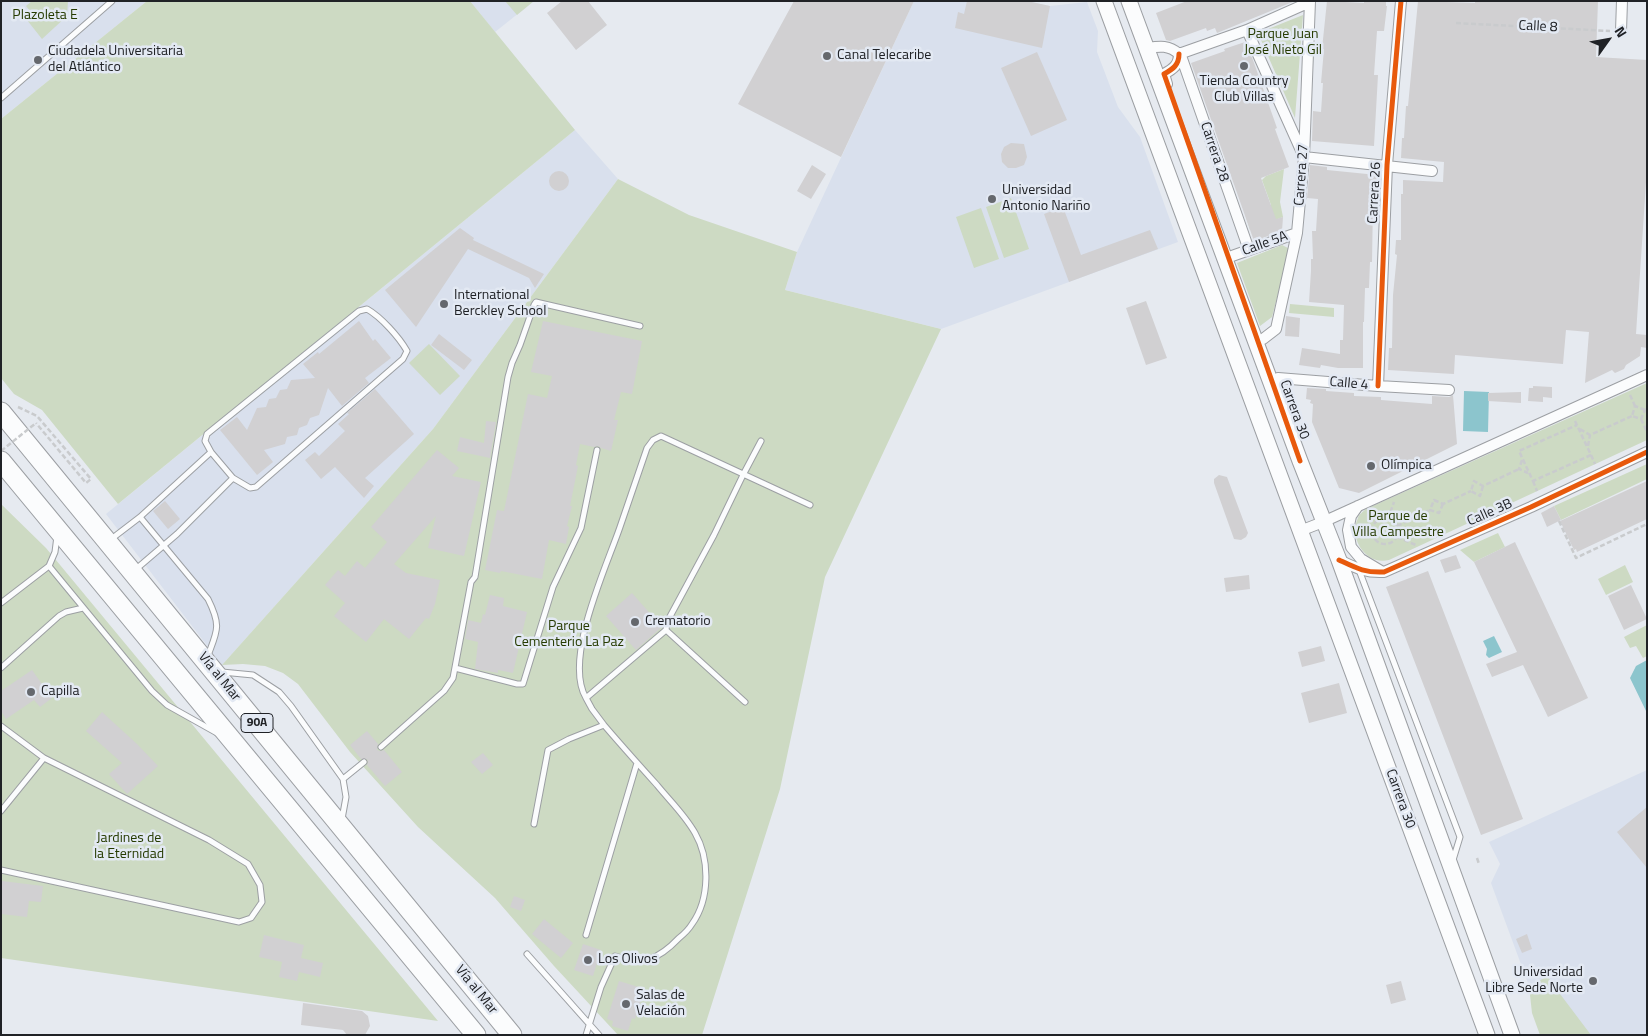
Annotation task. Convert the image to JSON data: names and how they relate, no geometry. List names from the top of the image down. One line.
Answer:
{"streets":{"highway":["Vía al Mar","90A"],"main road":["Carrera 30"],"street":["Carrera 28","Carrera 27","Carrera 26","Calle 5A","Calle 4","Calle 3B"],"path":["Calle 8"]},"crossings":[["Carrera 28","Calle 5A"],["Carrera 27","Calle 5A"],["Carrera 26","Calle 4"],["Carrera 30","Calle 3B"]],"parks":["Plazoleta E","Parque Juan José Nieto Gil","Parque de Villa Campestre","Parque Cementerio La Paz","Jardines de la Eternidad"],"places":["Canal Telecaribe","Ciudadela Universitaria del Atlántico","Tienda Country Club Villas","Universidad Antonio Nariño","International Berckley School","Olímpica","Crematorio","Capilla","Los Olivos","Universidad Libre Sede Norte","Salas de Velación"],"north":"top right"}
